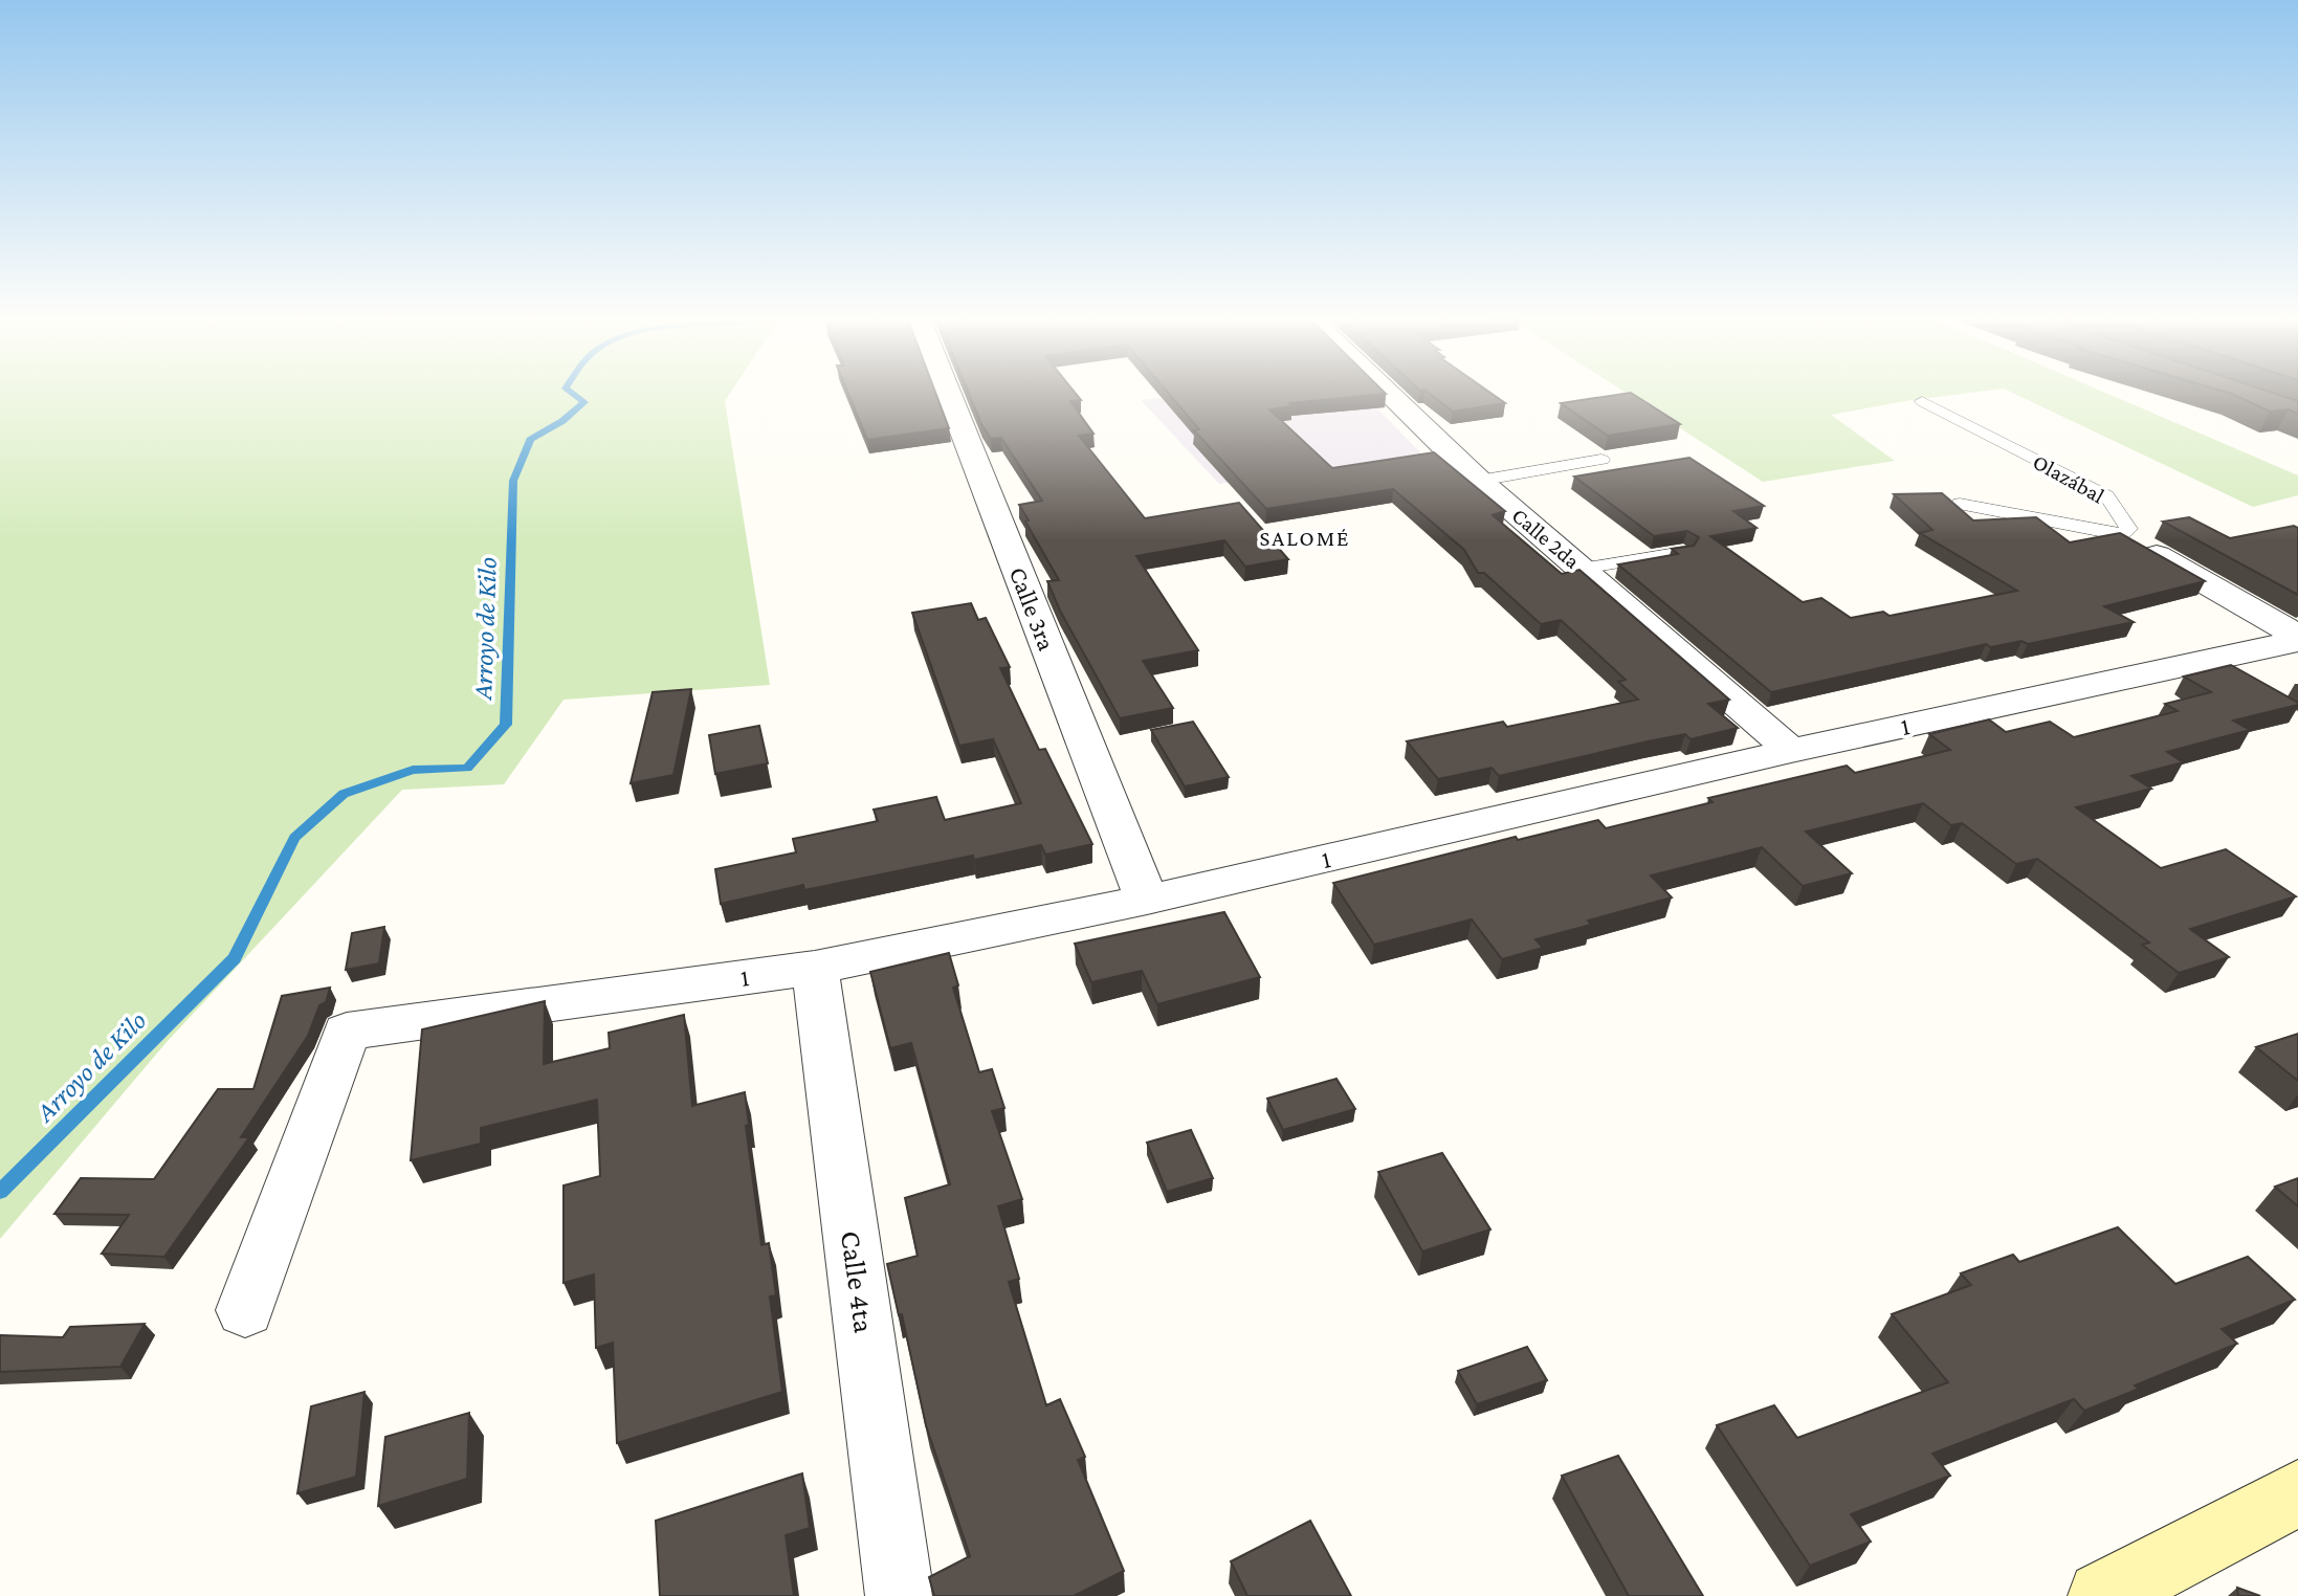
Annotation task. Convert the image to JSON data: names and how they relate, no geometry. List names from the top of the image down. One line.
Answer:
{"streets":{"street":["Olazábal","Calle 2da","Calle 3ra","1","Calle 4ta"]},"crossings":[["Olazábal","1"],["Calle 2da","1"],["Calle 3ra","1"],["1","Calle 4ta"]],"districts":["SALOMÉ"],"water":["Arroyo de Kilo"]}
